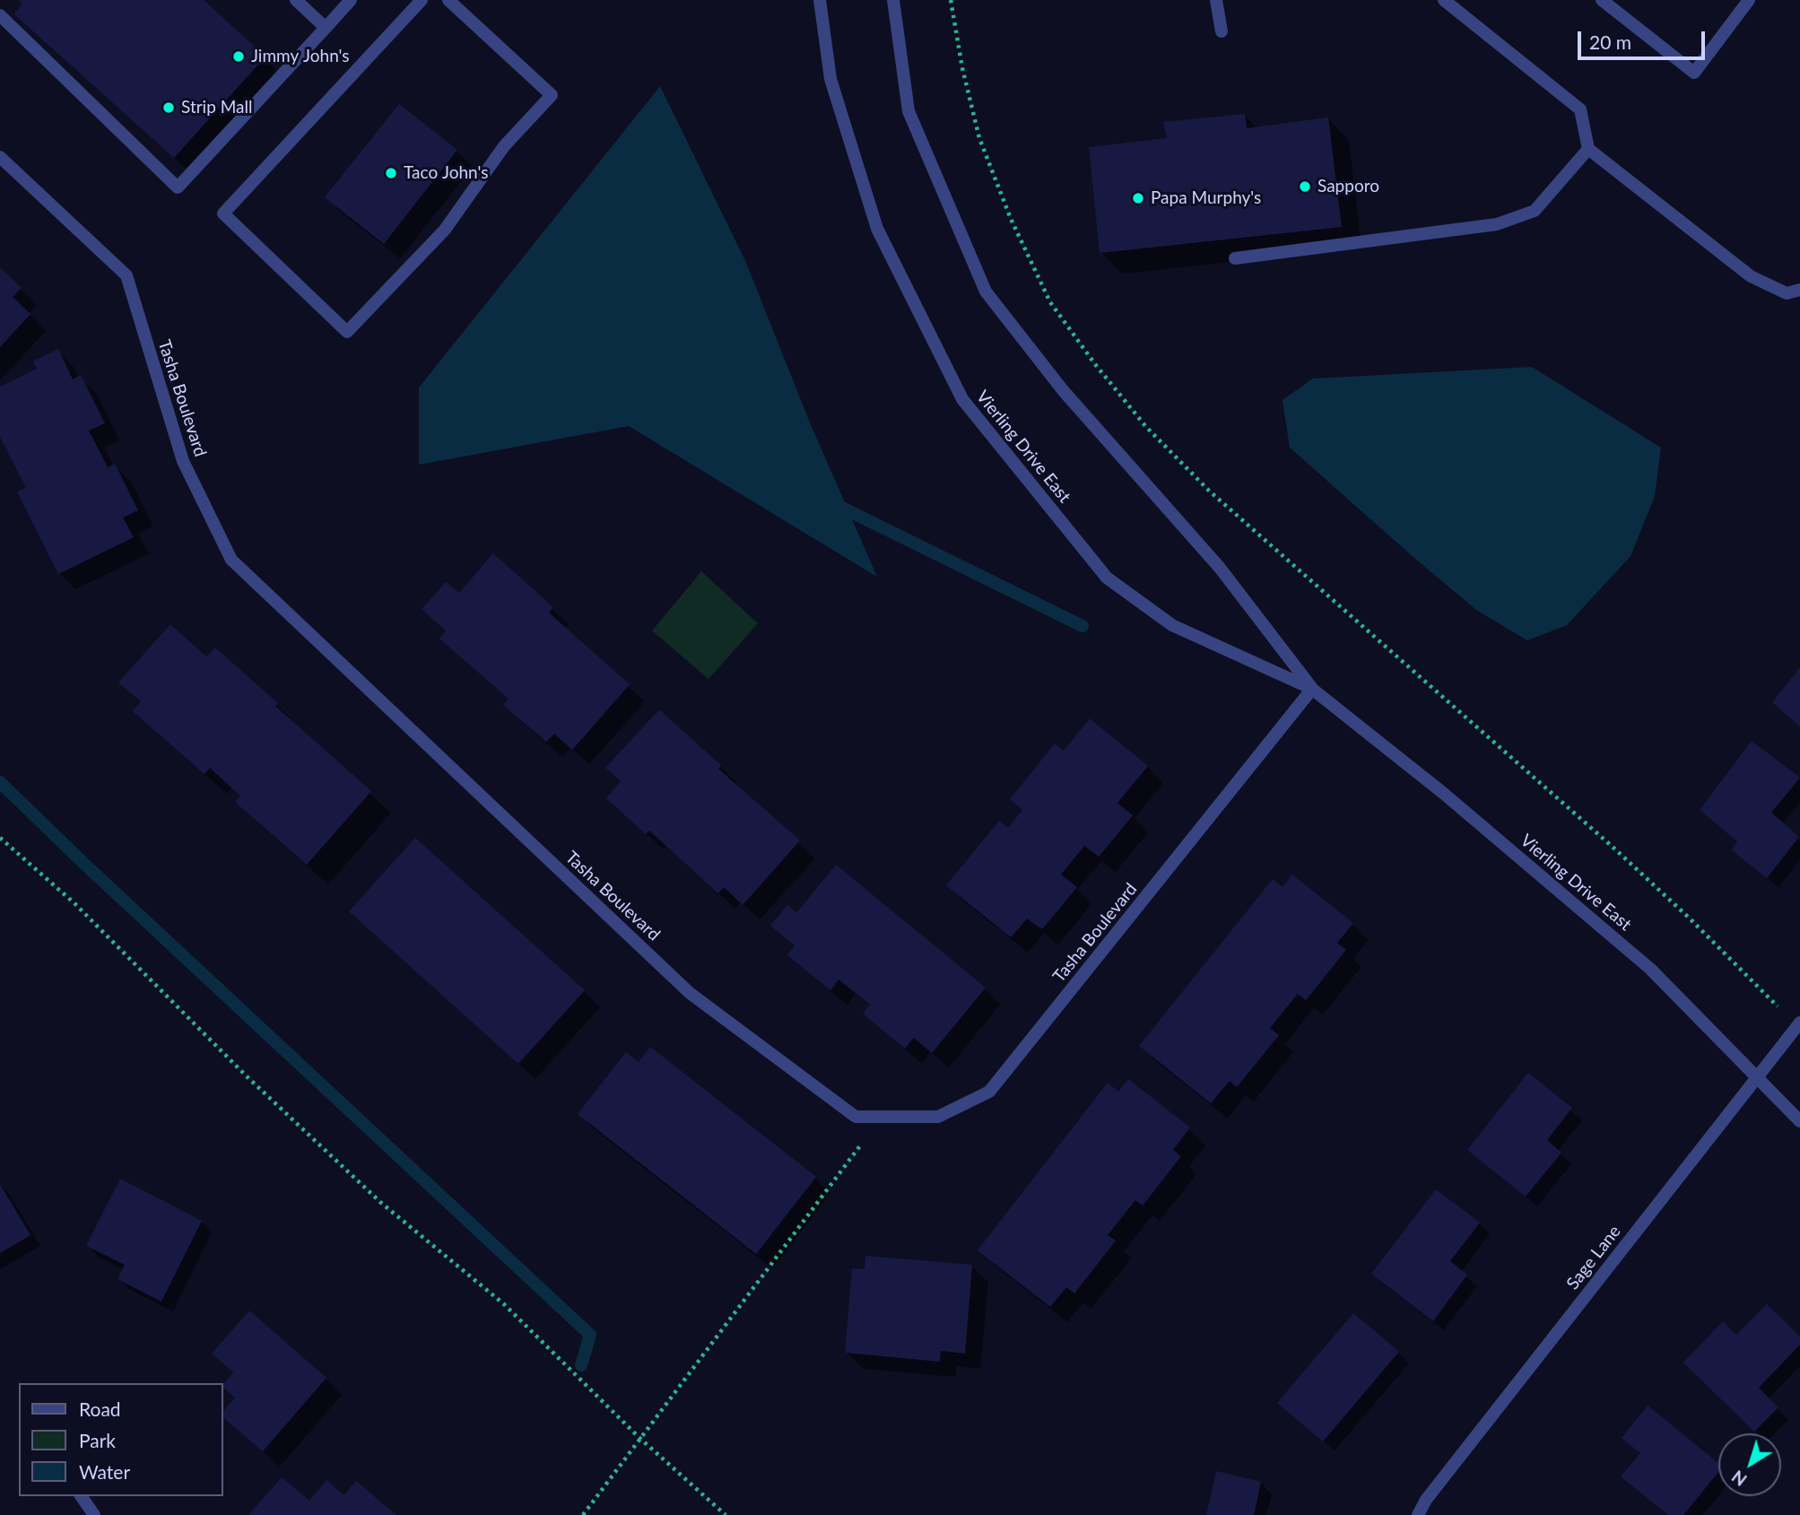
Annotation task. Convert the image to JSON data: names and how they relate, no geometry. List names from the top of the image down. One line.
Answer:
{"streets":{"street":["Tasha Boulevard","Vierling Drive East","Sage Lane"]},"crossings":[["Tasha Boulevard","Vierling Drive East"],["Vierling Drive East","Sage Lane"]],"places":["Jimmy John's","Strip Mall","Taco John's","Sapporo","Papa Murphy's"],"legend":["Road","Park","Water"],"scale_bar":"20 m","north":"bottom left"}
